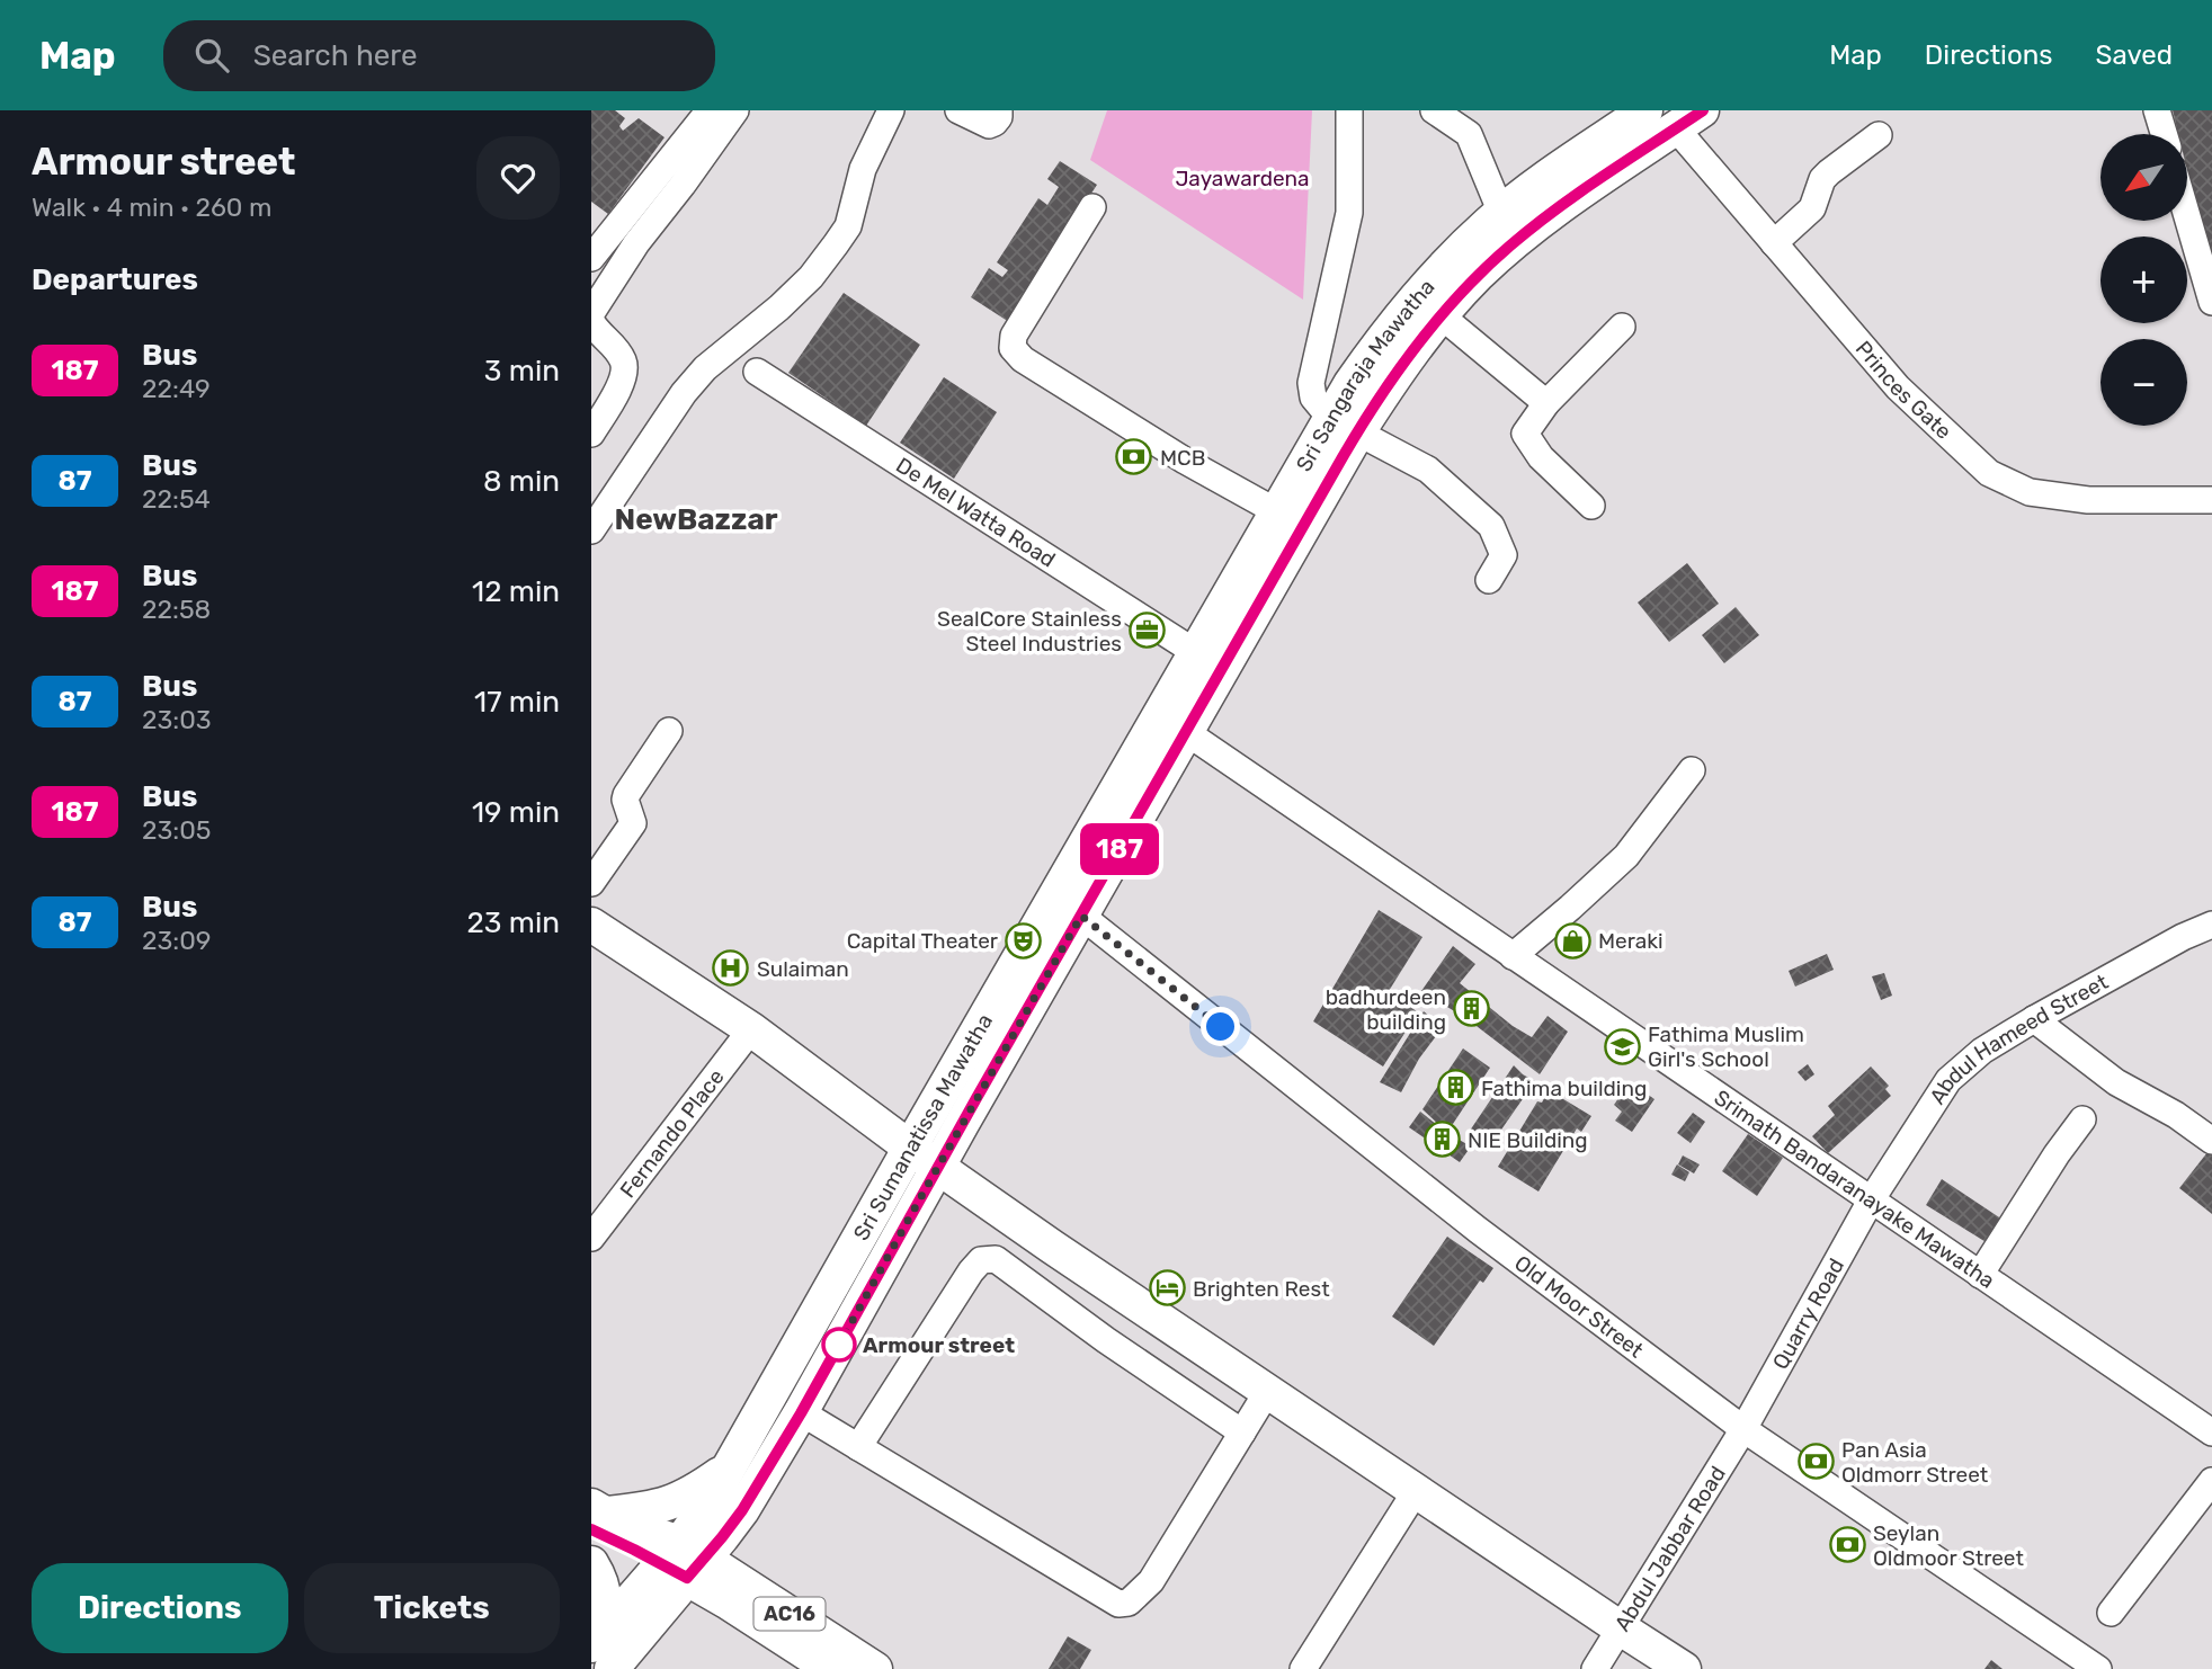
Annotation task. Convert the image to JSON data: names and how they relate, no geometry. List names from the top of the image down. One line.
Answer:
{"streets":{"main road":["Sri Sangaraja Mawatha","Sri Sumanatissa Mawatha","AC16"],"street":["Princes Gate","De Mel Watta Road","Abdul Hameed Street","Fernando Place","Srimath Bandaranayake Mawatha","Old Moor Street","Quarry Road","Abdul Jabbar Road"]},"crossings":[["Sri Sangaraja Mawatha","Princes Gate"],["Sri Sangaraja Mawatha","De Mel Watta Road"],["Sri Sangaraja Mawatha","Sri Sumanatissa Mawatha"],["Sri Sangaraja Mawatha","Srimath Bandaranayake Mawatha"],["Sri Sangaraja Mawatha","Old Moor Street"],["Sri Sangaraja Mawatha","AC16"],["Abdul Hameed Street","Srimath Bandaranayake Mawatha"],["Abdul Hameed Street","Quarry Road"],["Sri Sumanatissa Mawatha","AC16"],["Srimath Bandaranayake Mawatha","Quarry Road"],["Old Moor Street","Quarry Road"],["Old Moor Street","Abdul Jabbar Road"],["Quarry Road","Abdul Jabbar Road"]],"districts":["NewBazzar"],"parks":["Jayawardena"],"places":{"bank":["MCB","Pan Asia Oldmorr Street","Seylan Oldmoor Street"],"office":["SealCore Stainless Steel Industries"],"theatre":["Capital Theater"],"shop":["Meraki"],"hospital":["Sulaiman"],"building":["badhurdeen building","Fathima building","NIE Building"],"school or university":["Fathima Muslim Girl's School"],"hotel":["Brighten Rest"],"other":["Armour street"]},"lines":["bus line 187"],"north":"bottom left","page":{"header":"Map","search":"Search here","nav":["Map","Directions","Saved"],"heading":[["Armour street","Walk · 4 min · 260 m"],"Departures"],"on_map":"187","map_buttons":["+","−"],"list":[{"mark":"187","name":"Bus","note":"22:49","value":"3 min"},{"mark":"87","name":"Bus","note":"22:54","value":"8 min"},{"mark":"187","name":"Bus","note":"22:58","value":"12 min"},{"mark":"87","name":"Bus","note":"23:03","value":"17 min"},{"mark":"187","name":"Bus","note":"23:05","value":"19 min"},{"mark":"87","name":"Bus","note":"23:09","value":"23 min"}],"buttons":["Directions","Tickets"]}}
